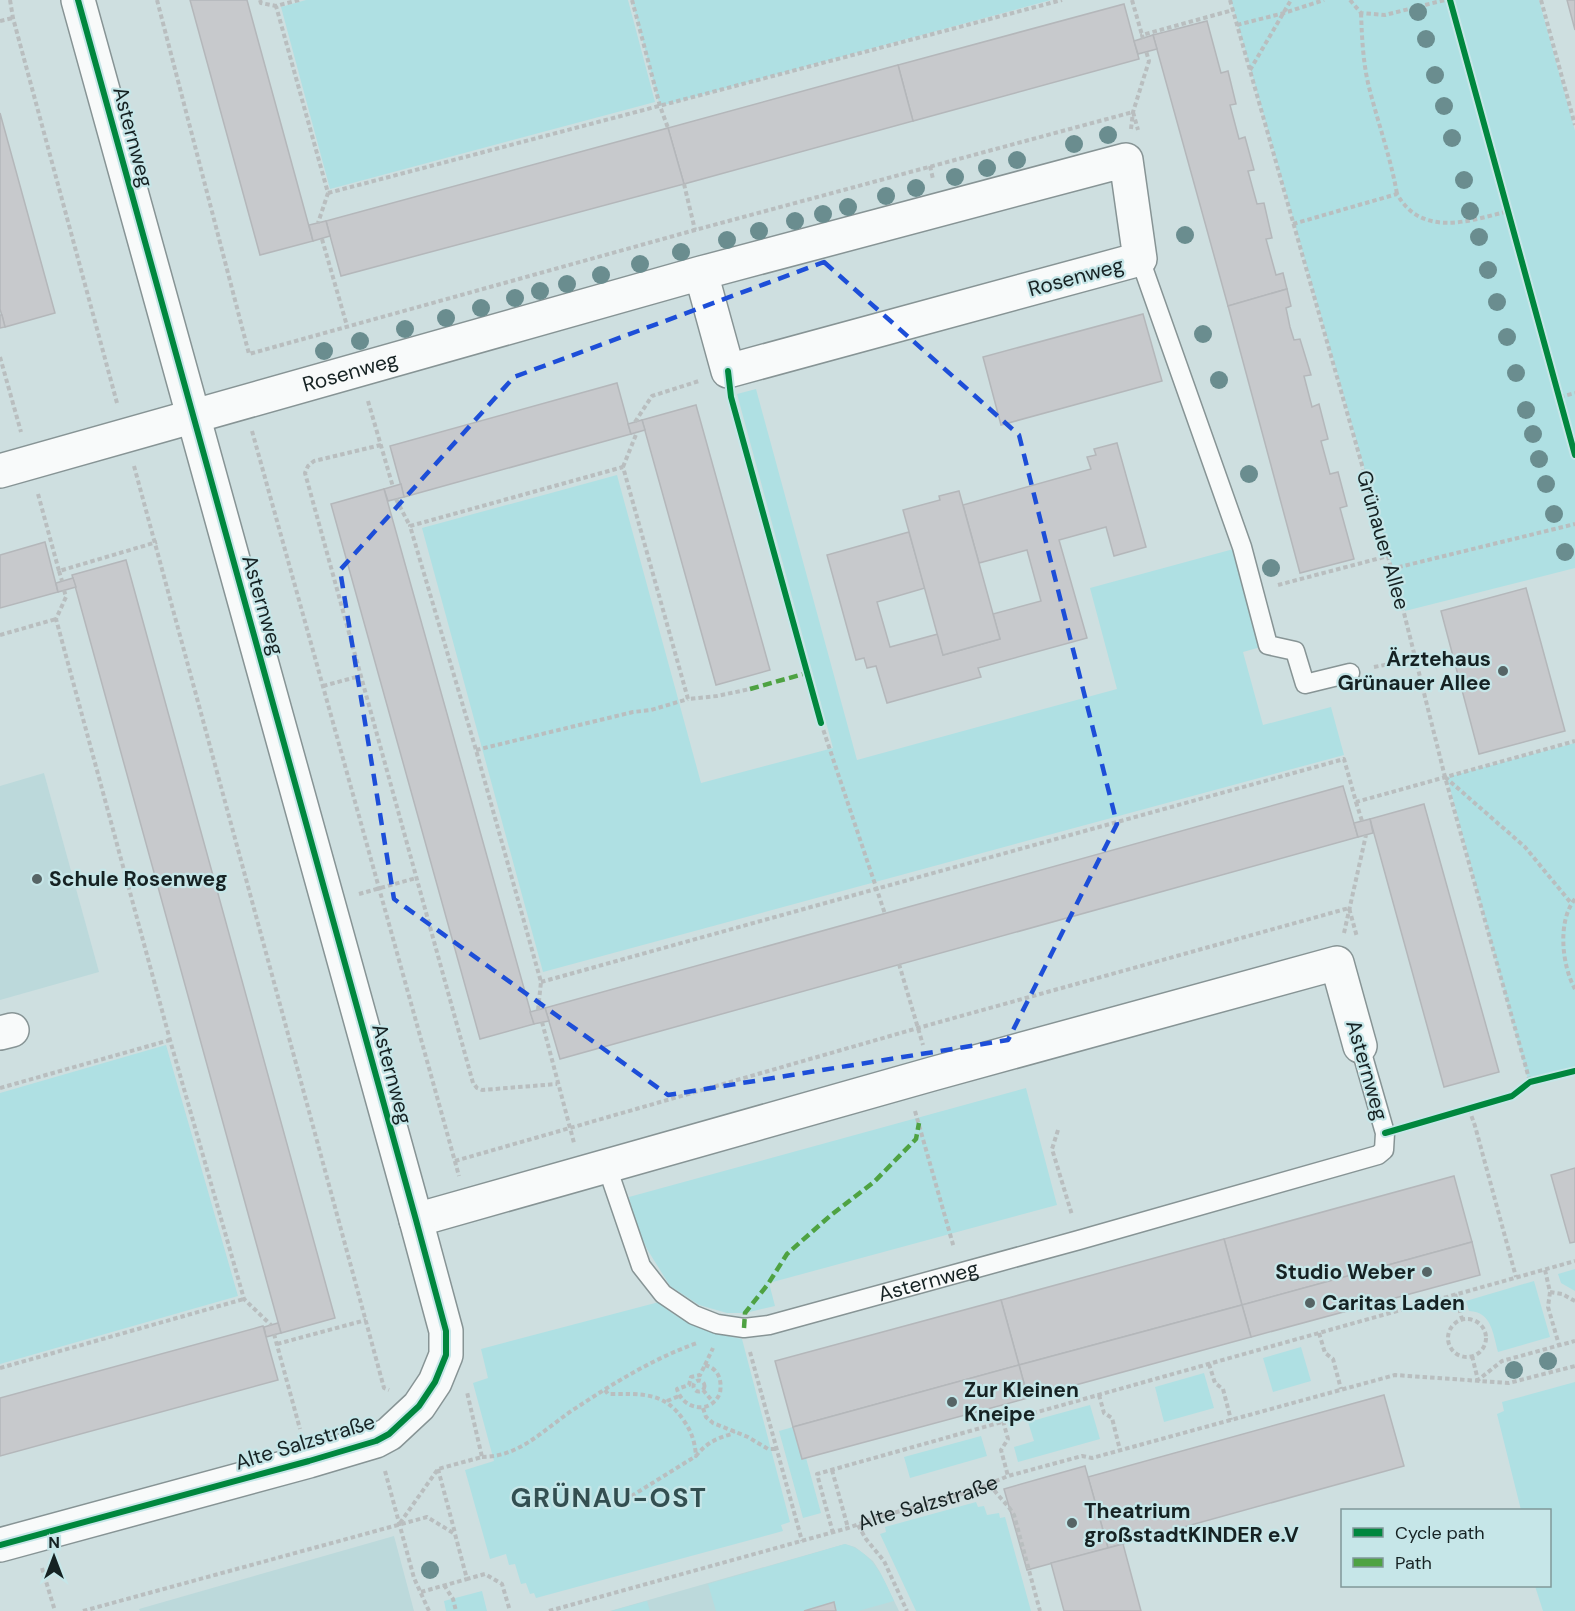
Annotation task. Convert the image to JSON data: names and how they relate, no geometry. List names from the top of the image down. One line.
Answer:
{"streets":{"street":["Asternweg","Rosenweg","Alte Salzstraße"],"path":["Grünauer Allee"]},"crossings":[["Asternweg","Rosenweg"],["Asternweg","Alte Salzstraße"]],"districts":["GRÜNAU-OST"],"places":["Ärztehaus Grünauer Allee","Schule Rosenweg","Studio Weber","Caritas Laden","Zur Kleinen Kneipe","Theatrium großstadtKINDER e.V"],"legend":["Cycle path","Path"],"north":"top"}
